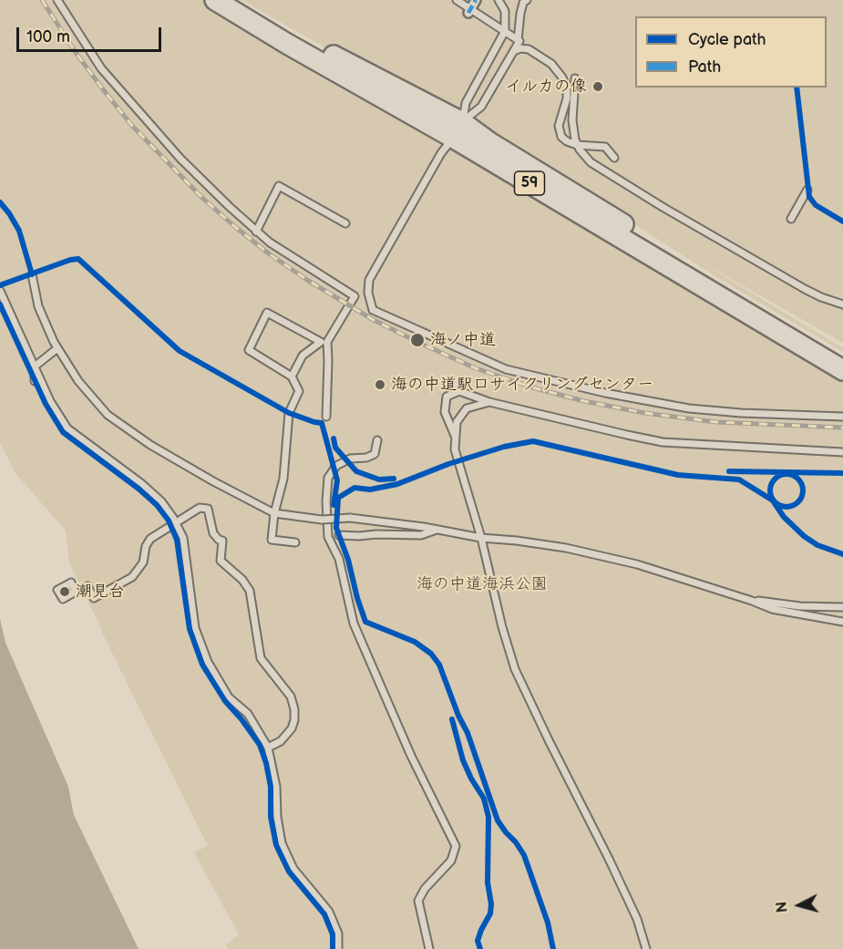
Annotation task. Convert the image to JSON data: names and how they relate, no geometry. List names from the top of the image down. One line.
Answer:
{"streets":{"main road":["59"]},"parks":["海の中道海浜公園"],"places":["イルカの像","海ノ中道","海の中道駅口サイクリングセンター","潮見台"],"legend":["Cycle path","Path"],"scale_bar":"100 m","north":"left"}
